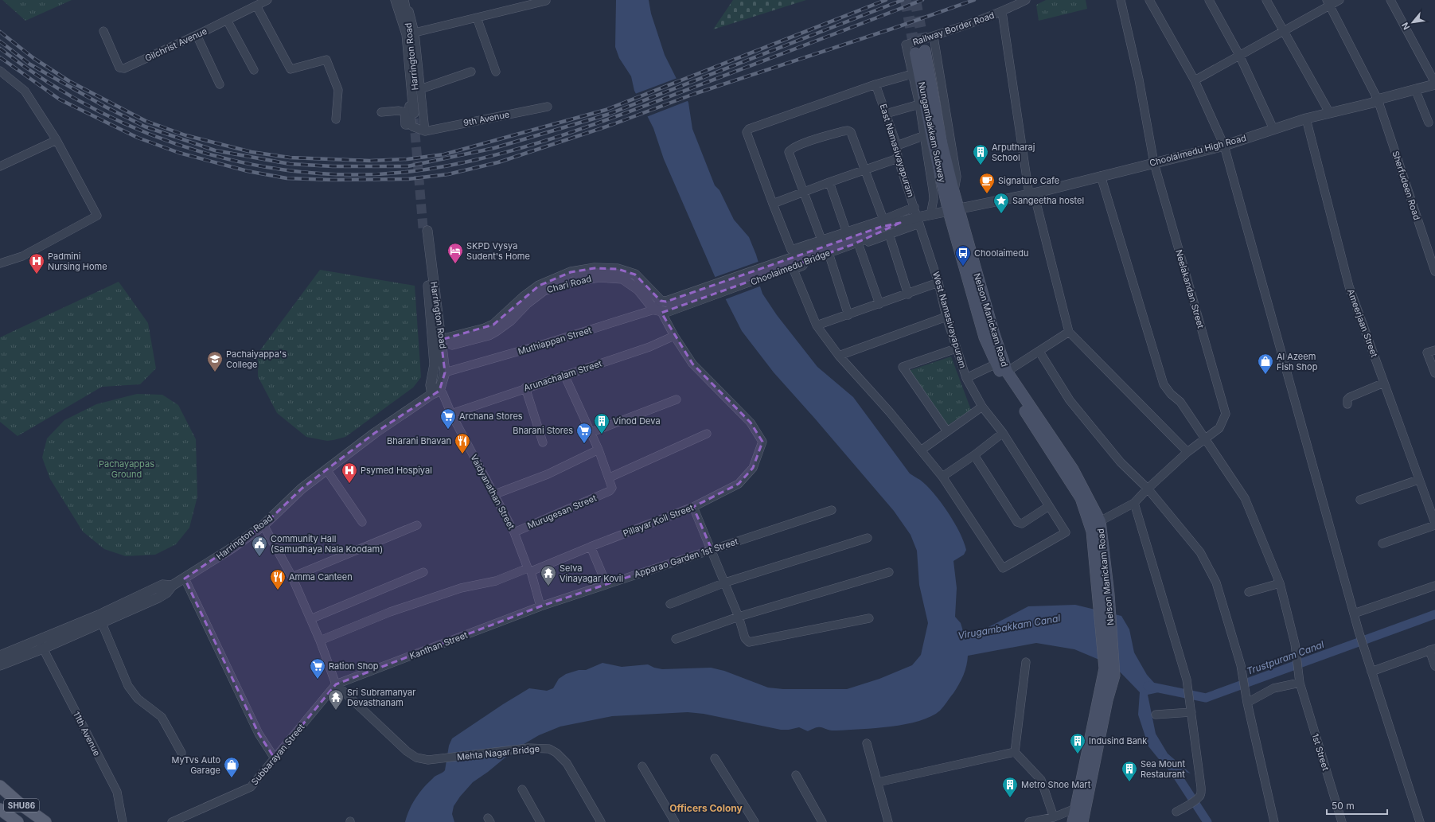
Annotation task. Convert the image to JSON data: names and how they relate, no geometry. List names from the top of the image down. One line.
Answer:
{"streets":{"main road":["Nungambakkam Subway","Nelson Manickam Road","SHU86"],"street":["Railway Border Road","Gilchrist Avenue","Harrington Road","9th Avenue","East Namasivayapuram","Choolaimedu High Road","Sherfudeen Road","Choolaimedu Bridge","Chari Road","Neelakandan Street","West Namasivayapuram","Ameerjaan Street","Muthiappan Street","Arunachalam Street","Vaidyanathan Street","Murugesan Street","Pillayar Koil Street","Apparao Garden 1st Street","Kanthan Street","11th Avenue","1st Street","Mehta Nagar Bridge","Subbarayan Street"]},"crossings":[["Railway Border Road","Choolaimedu High Road"],["Harrington Road","Chari Road"],["Harrington Road","Muthiappan Street"],["Harrington Road","Vaidyanathan Street"],["Harrington Road","11th Avenue"],["Nungambakkam Subway","Choolaimedu High Road"],["Nungambakkam Subway","Nelson Manickam Road"],["East Namasivayapuram","Choolaimedu High Road"],["East Namasivayapuram","West Namasivayapuram"],["Choolaimedu High Road","Sherfudeen Road"],["Choolaimedu High Road","Choolaimedu Bridge"],["Choolaimedu High Road","Neelakandan Street"],["Choolaimedu High Road","West Namasivayapuram"],["Choolaimedu High Road","Nelson Manickam Road"],["Choolaimedu High Road","Ameerjaan Street"],["Choolaimedu High Road","1st Street"],["Chari Road","Muthiappan Street"],["Neelakandan Street","1st Street"],["Arunachalam Street","Vaidyanathan Street"],["Arunachalam Street","Pillayar Koil Street"],["Vaidyanathan Street","Murugesan Street"],["Vaidyanathan Street","Pillayar Koil Street"],["Vaidyanathan Street","Apparao Garden 1st Street"],["Vaidyanathan Street","Kanthan Street"],["Apparao Garden 1st Street","Kanthan Street"],["Kanthan Street","Mehta Nagar Bridge"],["Kanthan Street","Subbarayan Street"],["Mehta Nagar Bridge","Subbarayan Street"]],"districts":["Officers Colony"],"water":["Virugambakkam Canal","Trustpuram Canal"],"parks":["Pachayappas Ground"],"places":{"building":["Arputharaj School","Vinod Deva","Indusind Bank","Sea Mount Restaurant","Metro Shoe Mart"],"cafe":["Signature Cafe"],"place":["Sangeetha hostel"],"hotel":["SKPD Vysya Sudent's Home"],"bus stop":["Choolaimedu"],"hospital":["Padmini Nursing Home","Psymed Hospiyal"],"school or university":["Pachaiyappa's College"],"shop":["Al Azeem Fish Shop","MyTvs Auto Garage"],"supermarket":["Archana Stores","Bharani Stores","Ration Shop"],"restaurant":["Bharani Bhavan","Amma Canteen"],"public building":["Community Hall (Samudhaya Nala Koodam)"],"temple":["Selva Vinayagar Kovil","Sri Subramanyar Devasthanam"]},"scale_bar":"50 m","north":"bottom left"}
